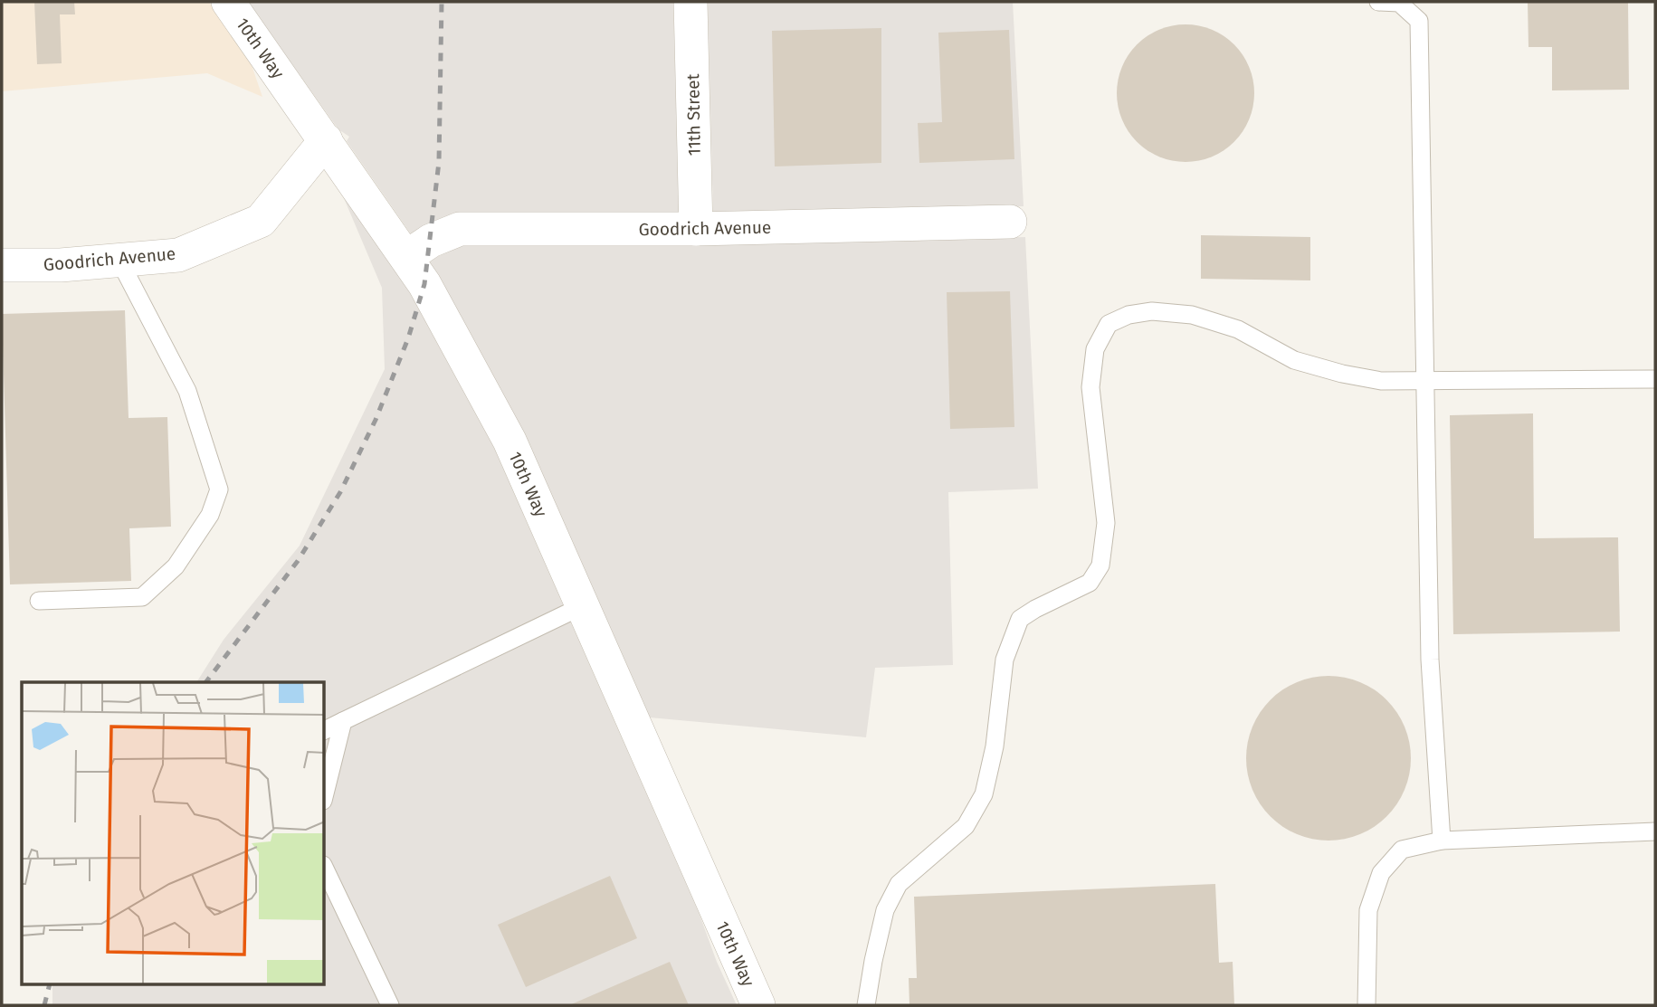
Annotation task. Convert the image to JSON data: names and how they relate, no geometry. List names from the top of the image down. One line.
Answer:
{"streets":{"street":["10th Way","11th Street","Goodrich Avenue"]},"crossings":[["10th Way","Goodrich Avenue"],["11th Street","Goodrich Avenue"]]}
